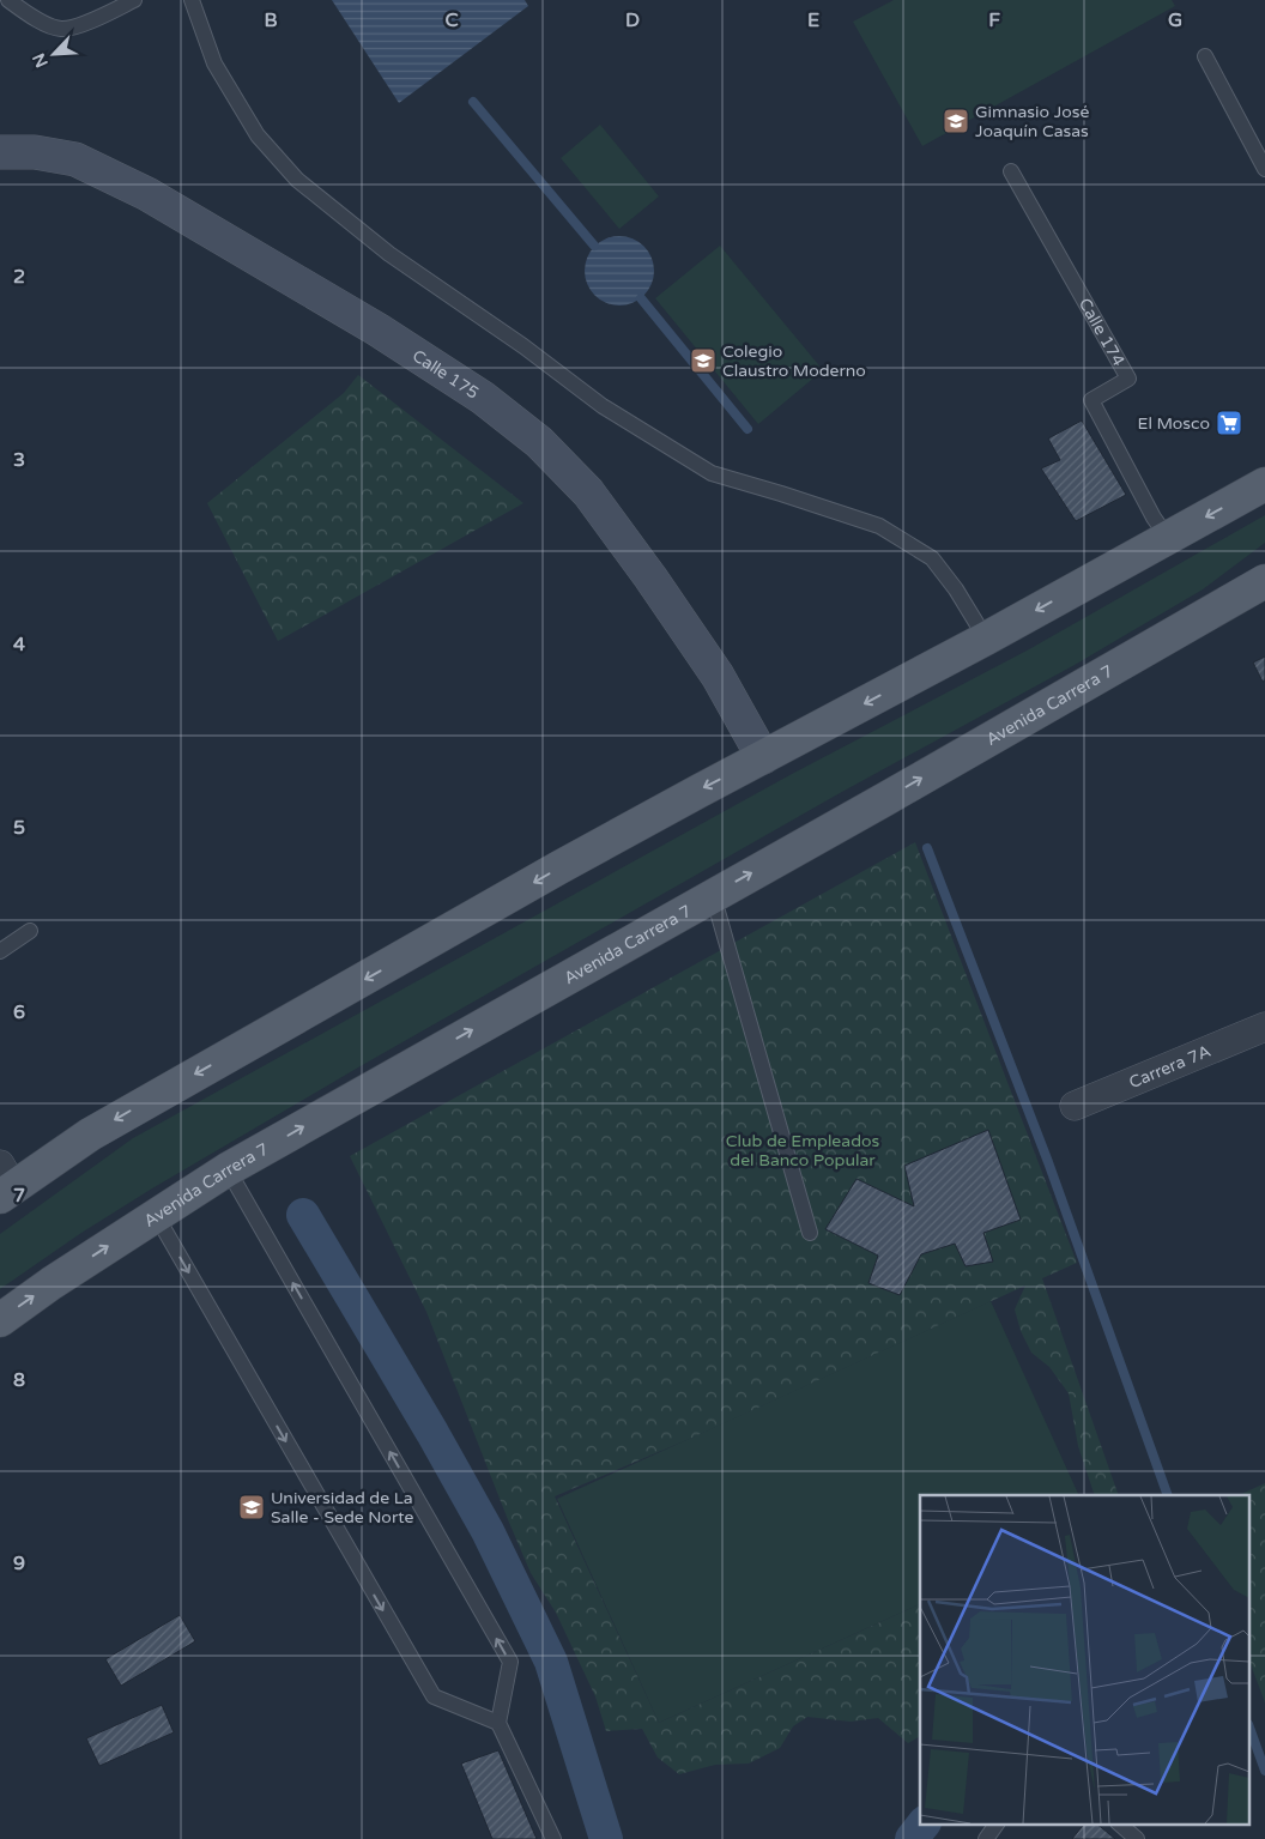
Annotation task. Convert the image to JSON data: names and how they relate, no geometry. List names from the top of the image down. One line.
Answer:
{"streets":{"main road":["Avenida Carrera 7"],"street":["Calle 175","Carrera 7A"],"lane":["Calle 174"]},"parks":["Club de Empleados del Banco Popular"],"places":{"school or university":["Gimnasio José Joaquín Casas","Colegio Claustro Moderno","Universidad de La Salle - Sede Norte"],"supermarket":["El Mosco"]},"north":"bottom left","grid":{"columns":["B","C","D","E","F","G"],"rows":["2","3","4","5","6","7","8","9"]}}
